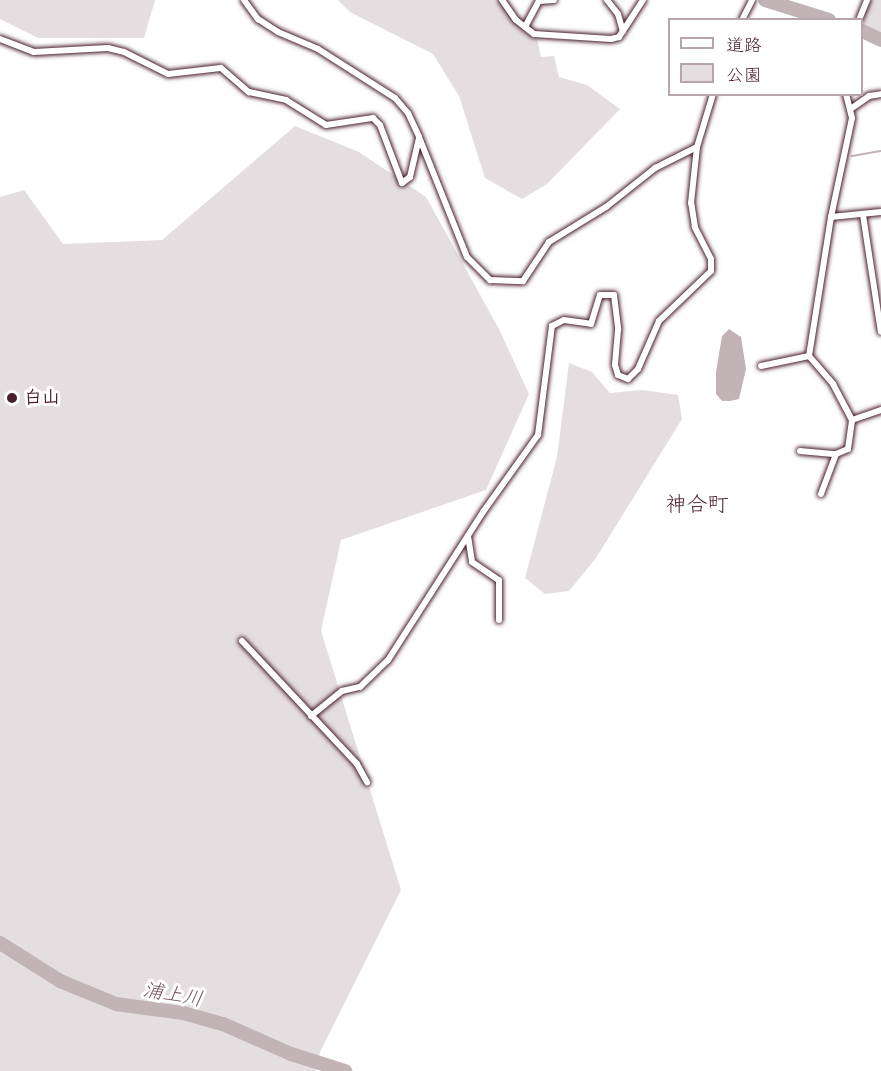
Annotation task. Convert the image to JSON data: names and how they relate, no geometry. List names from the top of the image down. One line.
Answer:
{"districts":["神合町"],"water":["浦上川"],"places":["白山"],"legend":["道路","公園"]}
